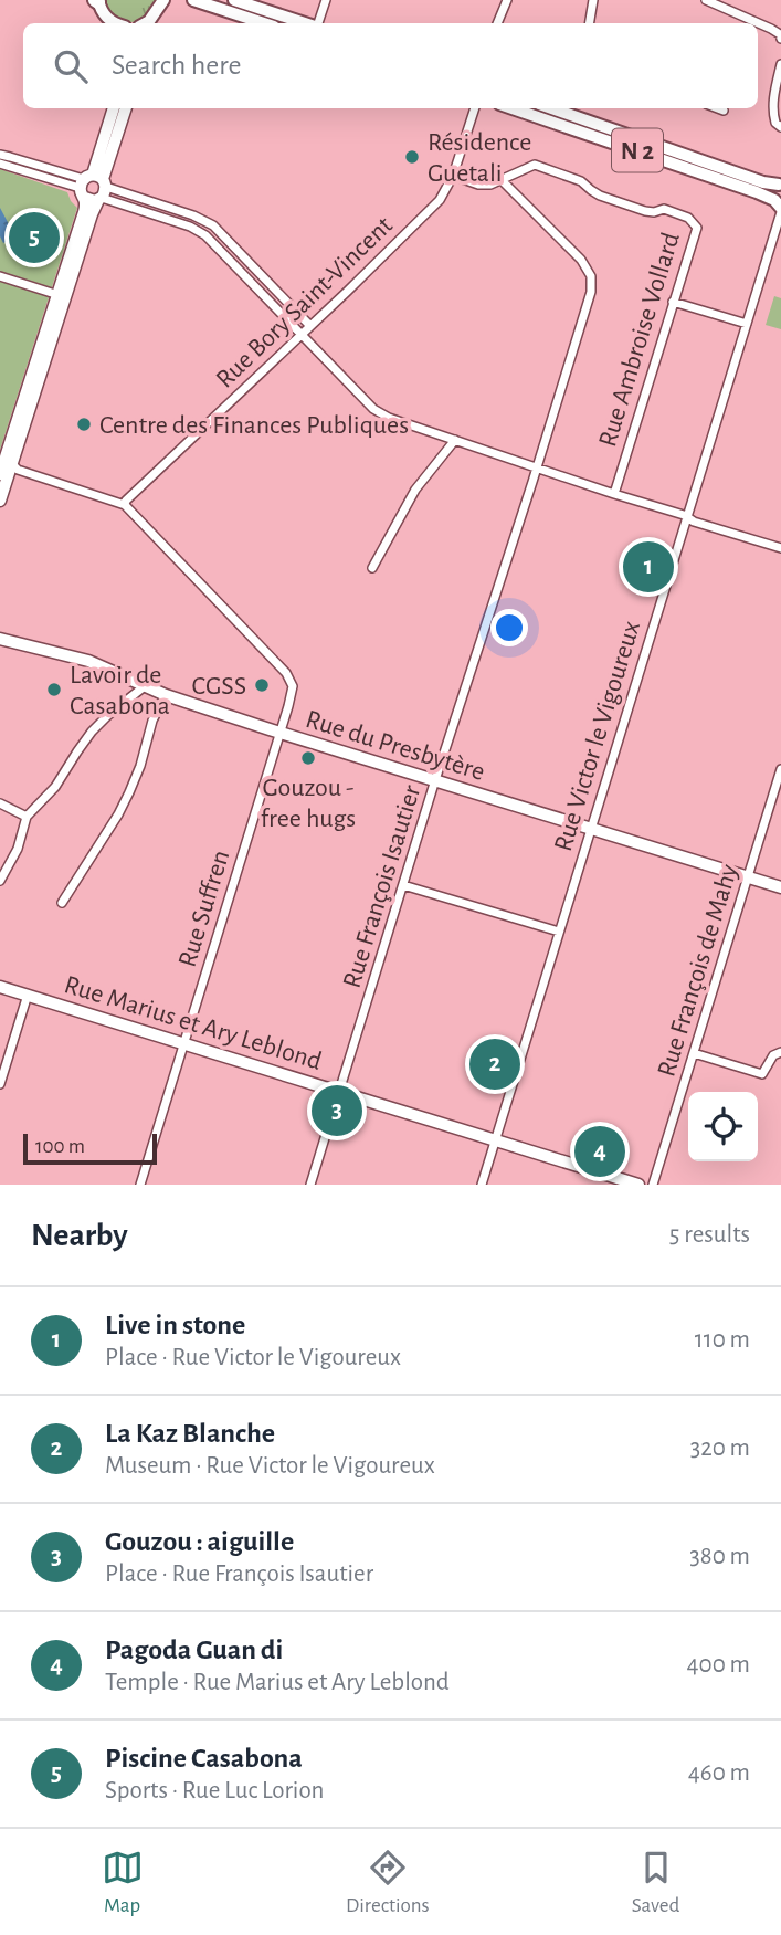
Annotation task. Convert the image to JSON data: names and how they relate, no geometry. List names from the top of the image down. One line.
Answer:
{"streets":{"main road":["N 2"],"street":["Rue Bory Saint-Vincent","Rue Ambroise Vollard","Rue Victor le Vigoureux","Rue du Presbytère","Rue François Isautier","Rue Suffren","Rue François de Mahy","Rue Marius et Ary Leblond"]},"crossings":[["N 2","Rue Victor le Vigoureux"],["Rue Bory Saint-Vincent","Rue Suffren"],["Rue Ambroise Vollard","Rue François Isautier"],["Rue Victor le Vigoureux","Rue du Presbytère"],["Rue Victor le Vigoureux","Rue Marius et Ary Leblond"],["Rue du Presbytère","Rue François Isautier"],["Rue du Presbytère","Rue Suffren"],["Rue du Presbytère","Rue François de Mahy"],["Rue François Isautier","Rue Marius et Ary Leblond"],["Rue Suffren","Rue Marius et Ary Leblond"]],"places":["Résidence Guetali","Centre des Finances Publiques","CGSS","Lavoir de Casabona","Gouzou - free hugs"],"scale_bar":"100 m","page":{"search":"Search here","pins":["5","1","2","3","4"],"scale":"100 m","heading":["Nearby","5 results"],"list":[{"mark":"1","name":"Live in stone","note":"Place · Rue Victor le Vigoureux","value":"110 m"},{"mark":"2","name":"La Kaz Blanche","note":"Museum · Rue Victor le Vigoureux","value":"320 m"},{"mark":"3","name":"Gouzou : aiguille","note":"Place · Rue François Isautier","value":"380 m"},{"mark":"4","name":"Pagoda Guan di","note":"Temple · Rue Marius et Ary Leblond","value":"400 m"},{"mark":"5","name":"Piscine Casabona","note":"Sports · Rue Luc Lorion","value":"460 m"}],"nav":["Map","Directions","Saved"]}}
